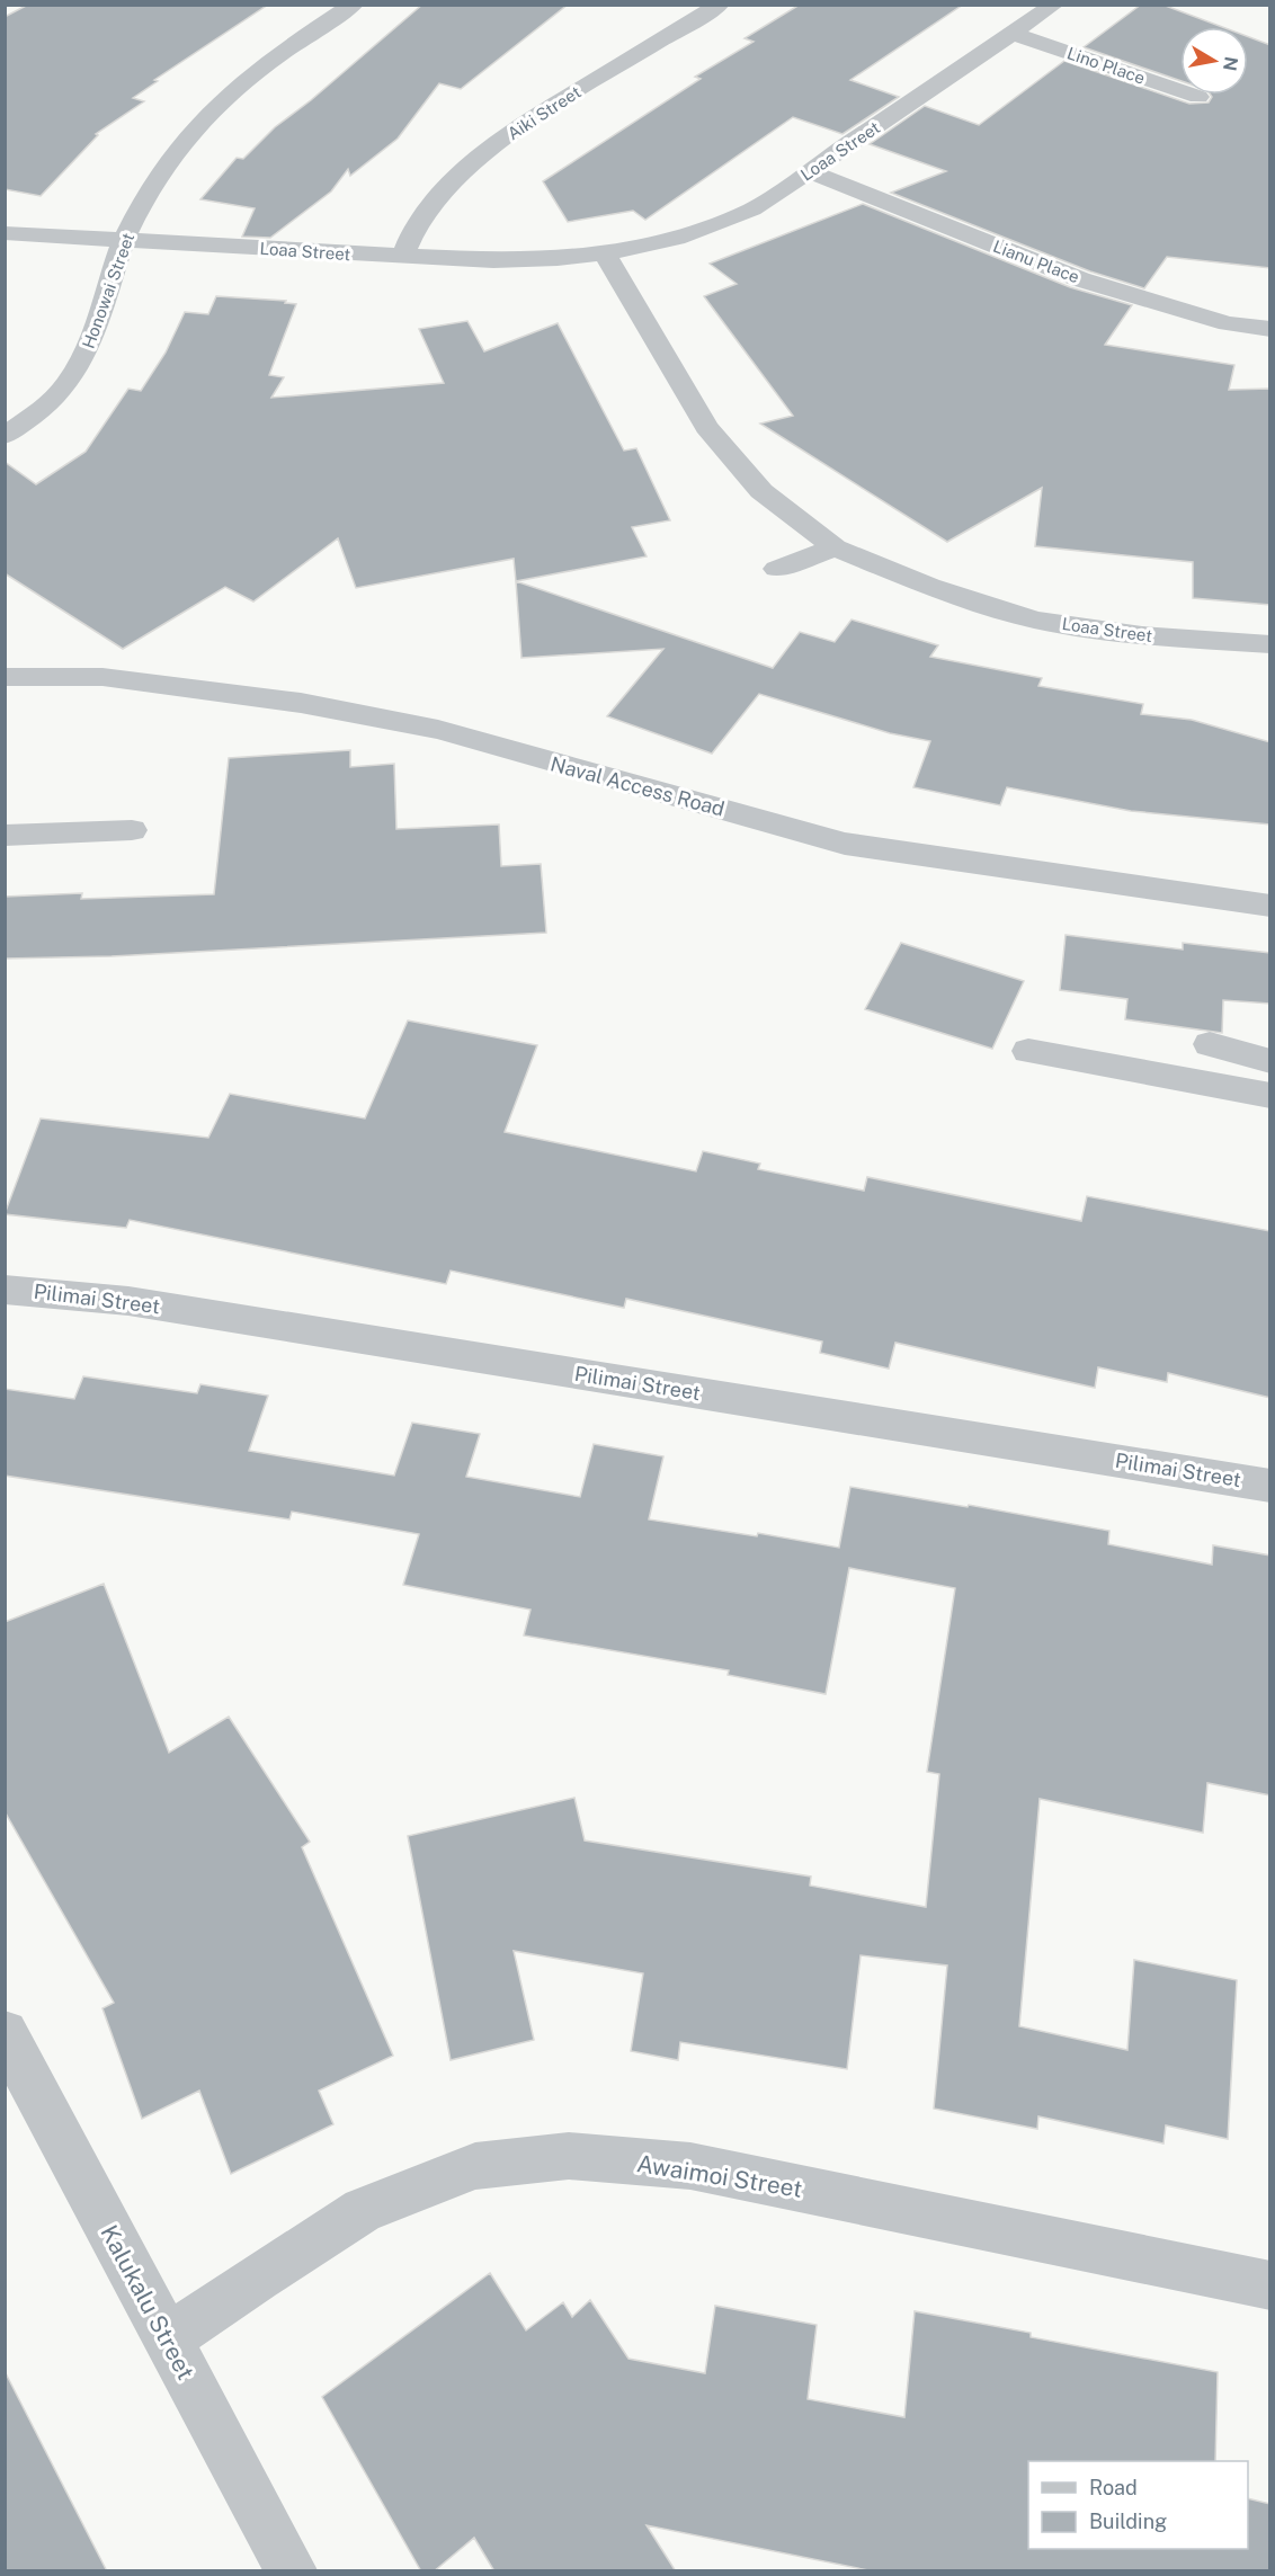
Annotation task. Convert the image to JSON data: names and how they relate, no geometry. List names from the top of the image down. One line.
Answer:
{"streets":{"street":["Lino Place","Aiki Street","Loaa Street","Lianu Place","Honowai Street","Naval Access Road","Pilimai Street","Awaimoi Street","Kalukalu Street"]},"crossings":[["Lino Place","Loaa Street"],["Aiki Street","Loaa Street"],["Loaa Street","Lianu Place"],["Loaa Street","Honowai Street"],["Awaimoi Street","Kalukalu Street"]],"legend":["Road","Building"],"north":"right"}
